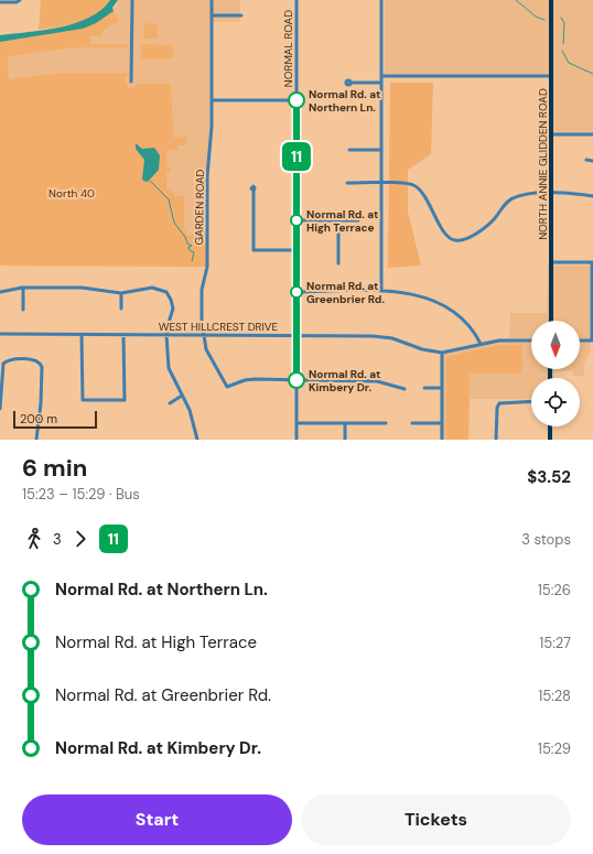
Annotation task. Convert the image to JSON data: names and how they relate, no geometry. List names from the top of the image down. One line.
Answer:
{"streets":{"main road":["NORTH ANNIE GLIDDEN ROAD"],"street":["NORMAL ROAD","GARDEN ROAD","WEST HILLCREST DRIVE"]},"crossings":[["NORMAL ROAD","GARDEN ROAD"],["NORMAL ROAD","WEST HILLCREST DRIVE"],["GARDEN ROAD","WEST HILLCREST DRIVE"]],"parks":["North 40"],"places":["Normal Rd. at Northern Ln.","Normal Rd. at High Terrace","Normal Rd. at Greenbrier Rd.","Normal Rd. at Kimbery Dr."],"lines":["bus line 11"],"scale_bar":"200 m","north":"bottom","page":{"on_map":"11","scale":"200 m","heading":["6 min","15:23 – 15:29 · Bus","$3.52"],"legs":["3","11","3 stops"],"list":[{"name":"Normal Rd. at Northern Ln.","value":"15:26"},{"name":"Normal Rd. at High Terrace","value":"15:27"},{"name":"Normal Rd. at Greenbrier Rd.","value":"15:28"},{"name":"Normal Rd. at Kimbery Dr.","value":"15:29"}],"buttons":["Start","Tickets"]}}
